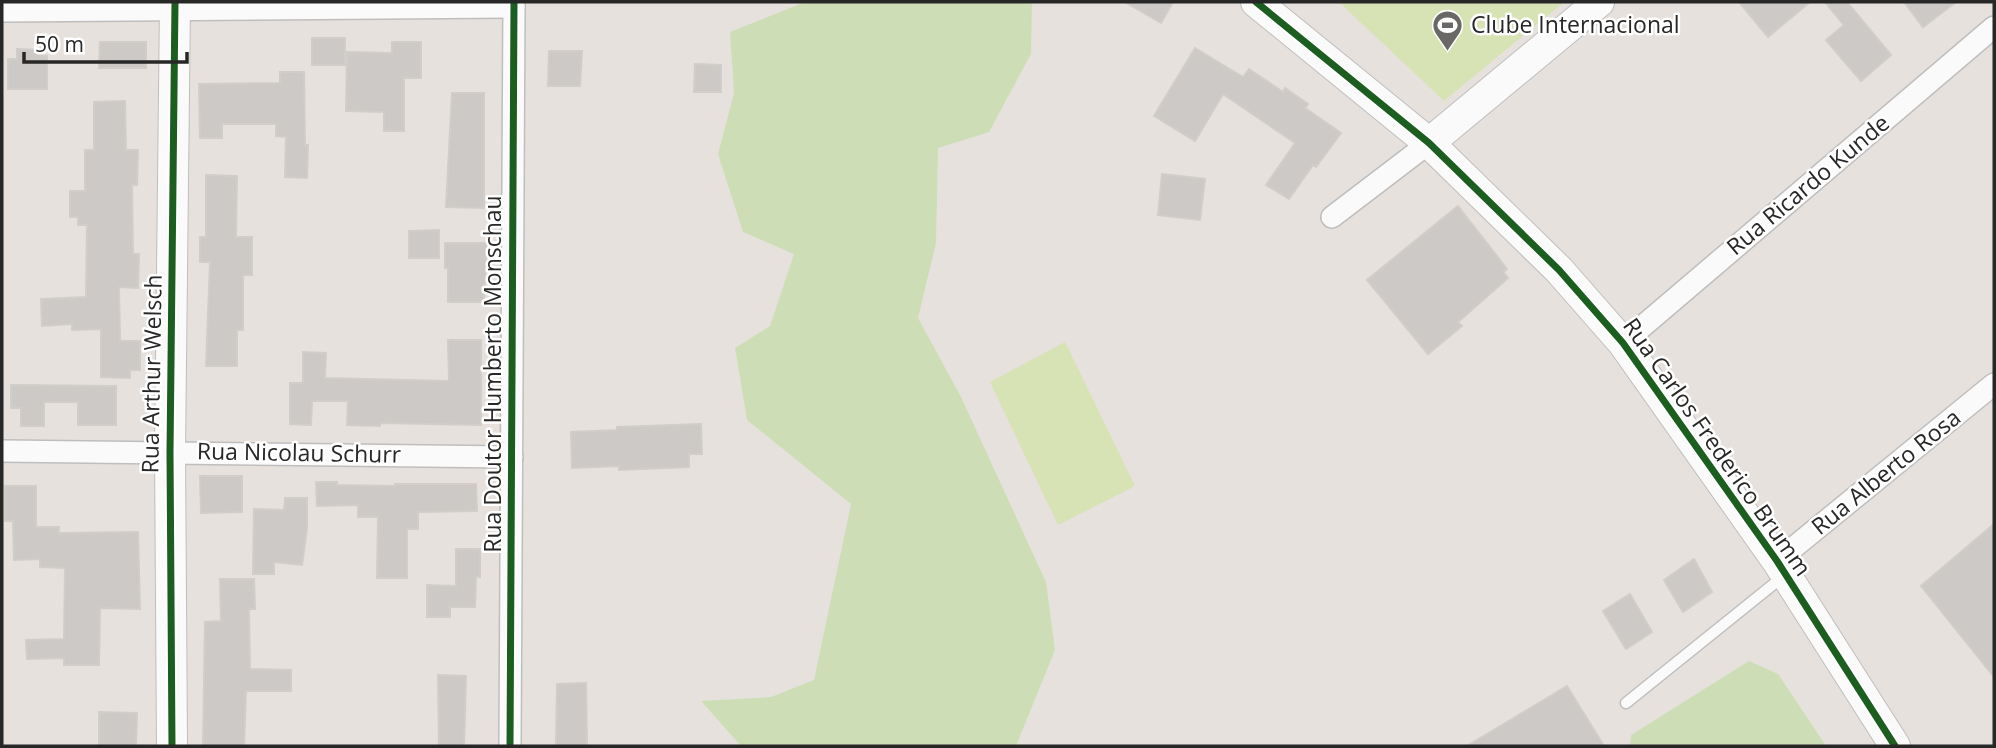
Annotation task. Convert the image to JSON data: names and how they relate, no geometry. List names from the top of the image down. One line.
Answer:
{"streets":{"street":["Rua Ricardo Kunde","Rua Arthur Welsch","Rua Doutor Humberto Monschau","Rua Carlos Frederico Brumm","Rua Nicolau Schurr","Rua Alberto Rosa"]},"crossings":[["Rua Ricardo Kunde","Rua Carlos Frederico Brumm"],["Rua Arthur Welsch","Rua Nicolau Schurr"],["Rua Doutor Humberto Monschau","Rua Nicolau Schurr"],["Rua Carlos Frederico Brumm","Rua Alberto Rosa"]],"places":{"sports":["Clube Internacional"]},"scale_bar":"50 m"}
